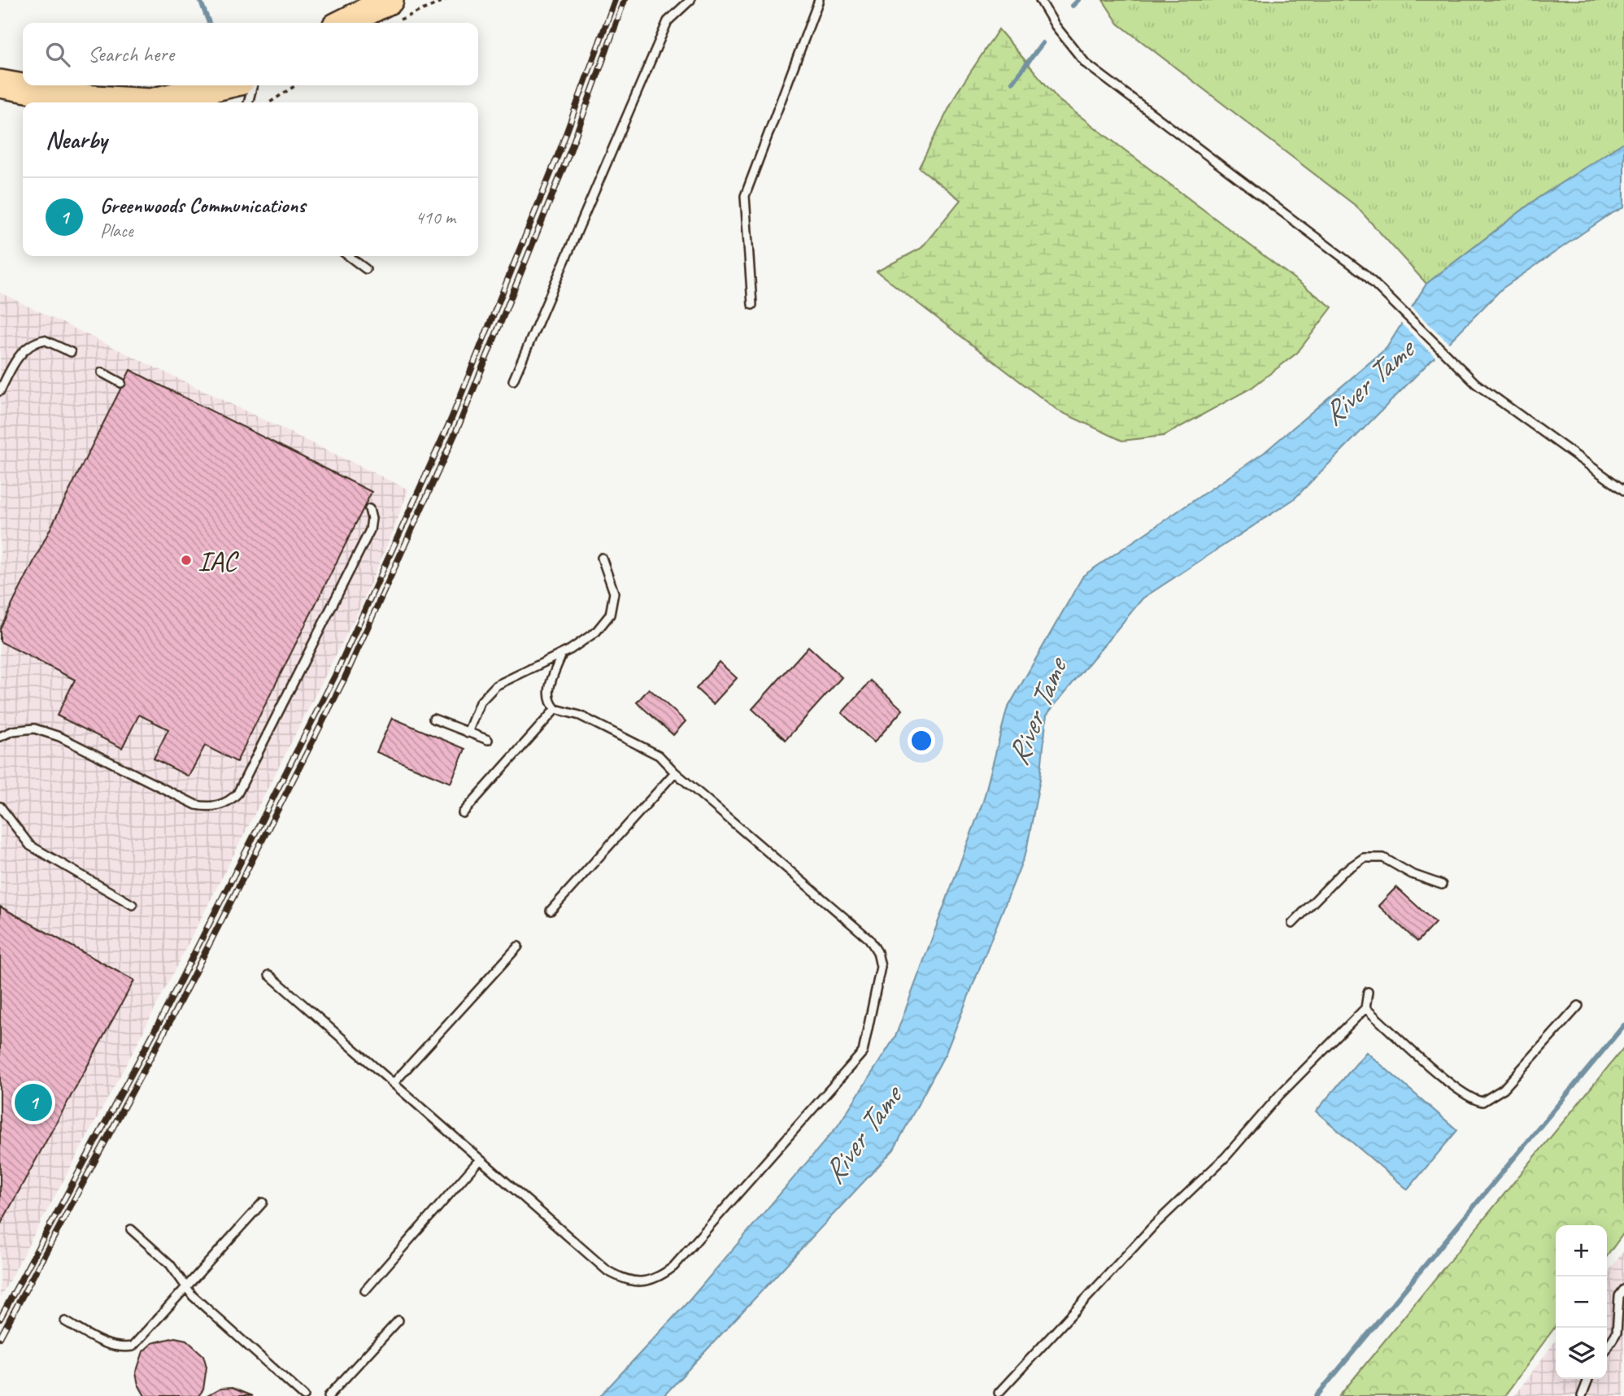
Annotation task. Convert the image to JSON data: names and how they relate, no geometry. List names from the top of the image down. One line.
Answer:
{"water":["River Tame"],"places":["IAC"],"page":{"search":"Search here","heading":"Nearby","list":[{"mark":"1","name":"Greenwoods Communications","note":"Place","value":"410 m"}],"pins":"1","map_buttons":["+","−"]}}
